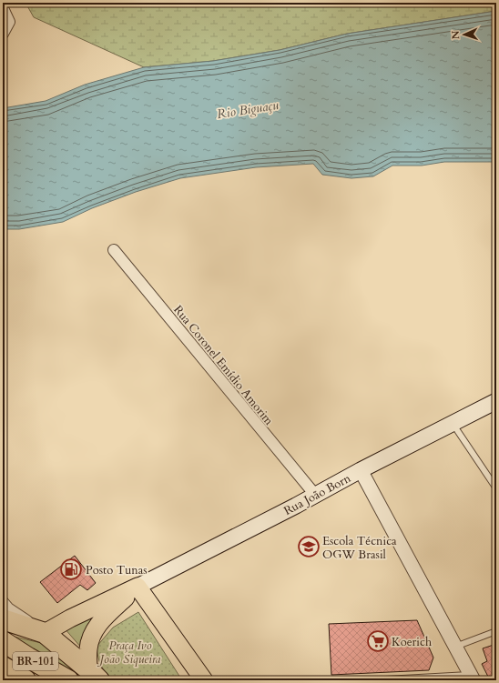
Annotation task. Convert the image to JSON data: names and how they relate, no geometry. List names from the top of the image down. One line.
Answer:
{"streets":{"highway":["BR-101"],"main road":["Rua João Born"],"street":["Rua Coronel Emídio Amorim"]},"crossings":[["Rua Coronel Emídio Amorim","Rua João Born"]],"water":["Rio Biguaçu"],"parks":["Praça Ivo João Siqueira"],"places":{"school or university":["Escola Técnica OGW Brasil"],"fuel station":["Posto Tunas"],"supermarket":["Koerich"]},"north":"left"}
